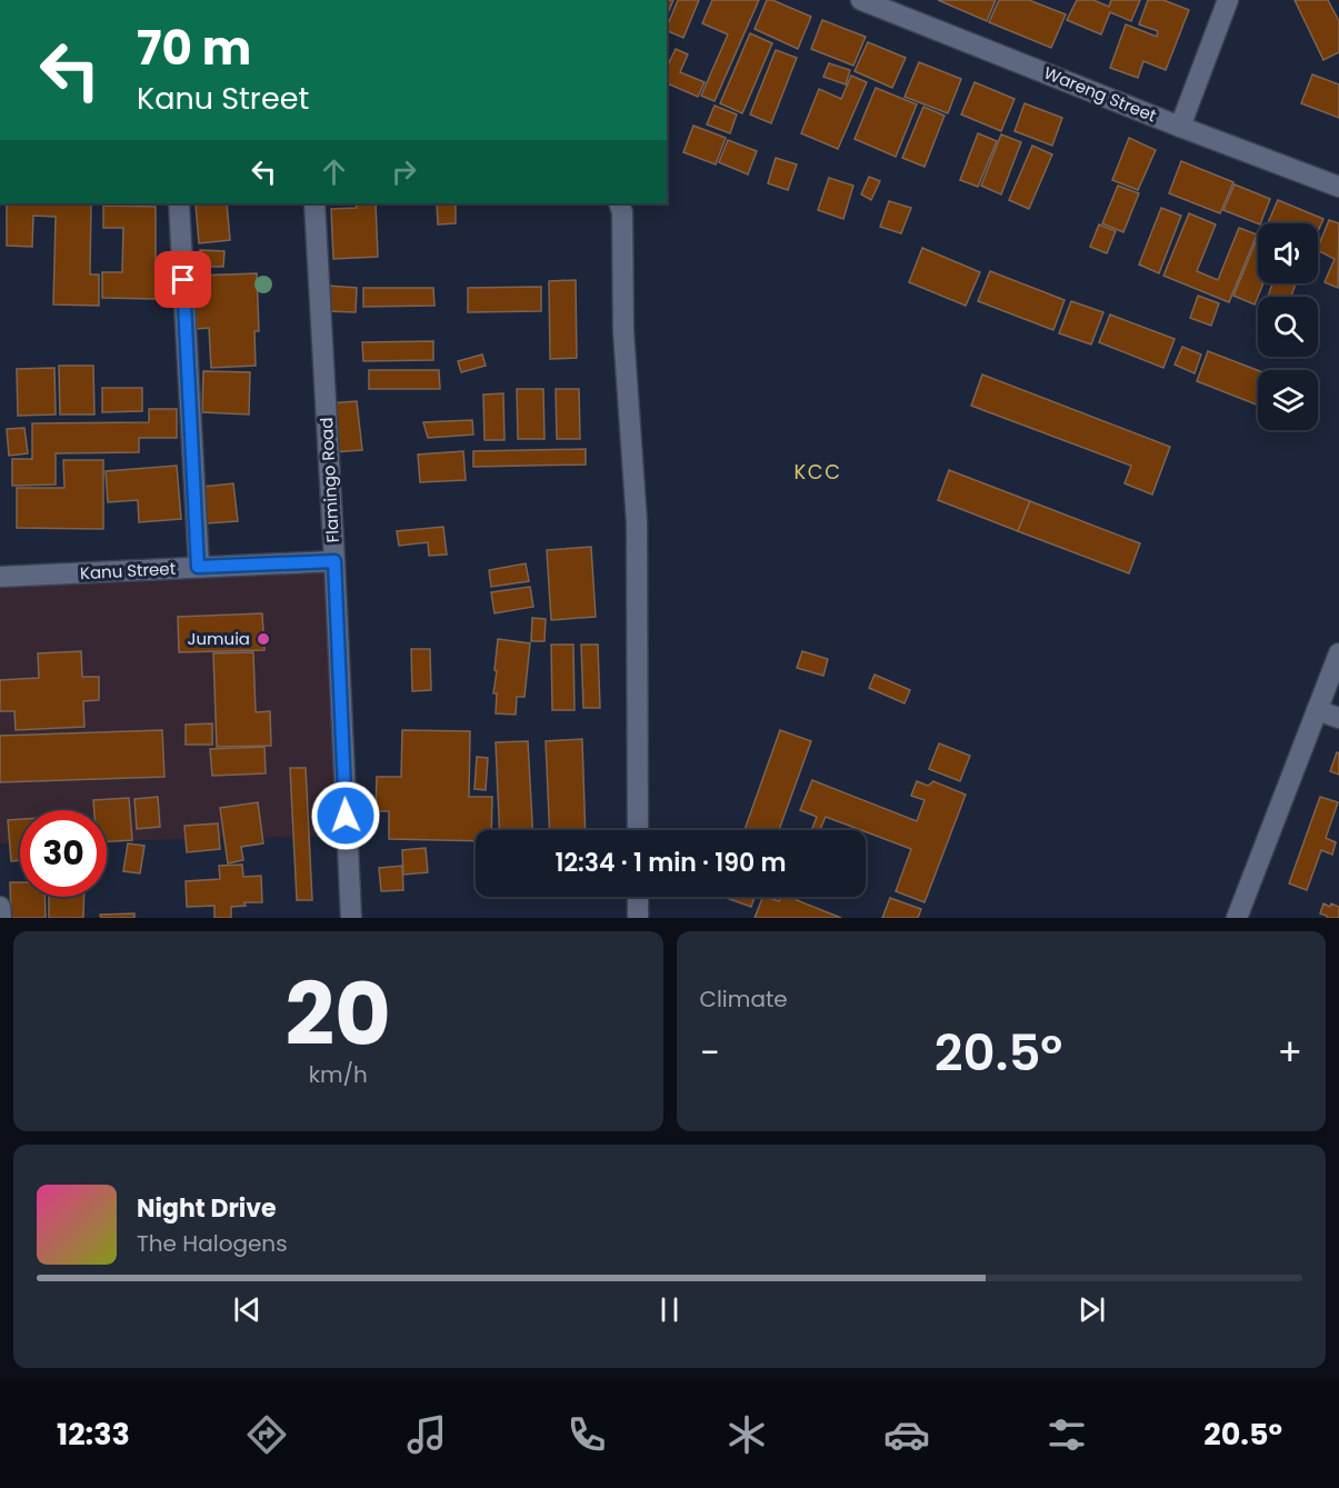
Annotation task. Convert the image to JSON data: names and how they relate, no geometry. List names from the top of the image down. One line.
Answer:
{"streets":{"street":["Wareng Street","Flamingo Road","Kanu Street"]},"crossings":[["Flamingo Road","Kanu Street"]],"districts":["KCC"],"places":["Jumuia"],"page":{"turn":["70 m","Kanu Street"],"limit":"30","trip":"12:34 · 1 min · 190 m","tile":[["20","km/h"],"Climate"],"heat":["−","20.5°","+"],"song":["Night Drive","The Halogens"],"tabs":["12:33","20.5°"]}}
